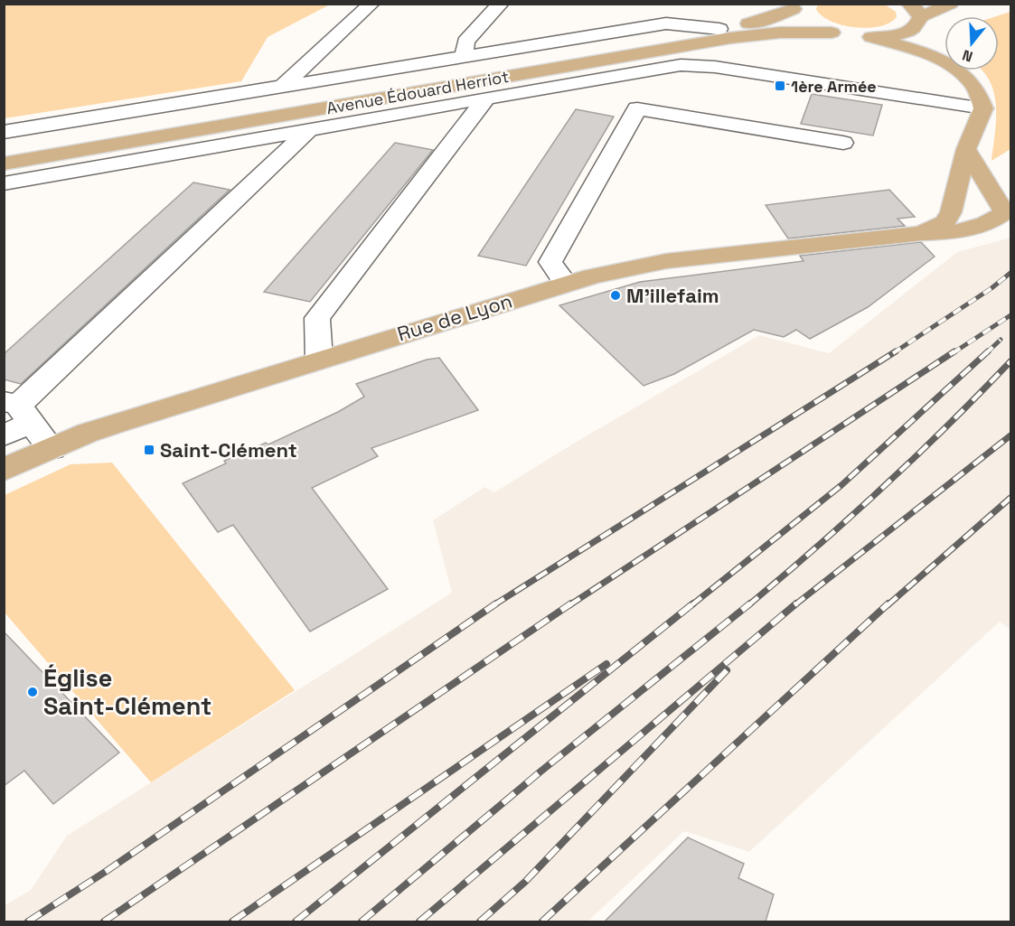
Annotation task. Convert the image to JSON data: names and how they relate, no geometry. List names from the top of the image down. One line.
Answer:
{"streets":{"main road":["Avenue Édouard Herriot","Rue de Lyon"]},"places":{"transit":["1ère Armée","Saint-Clément"],"other":["M'illefaim","Église Saint-Clément"]},"north":"bottom"}
